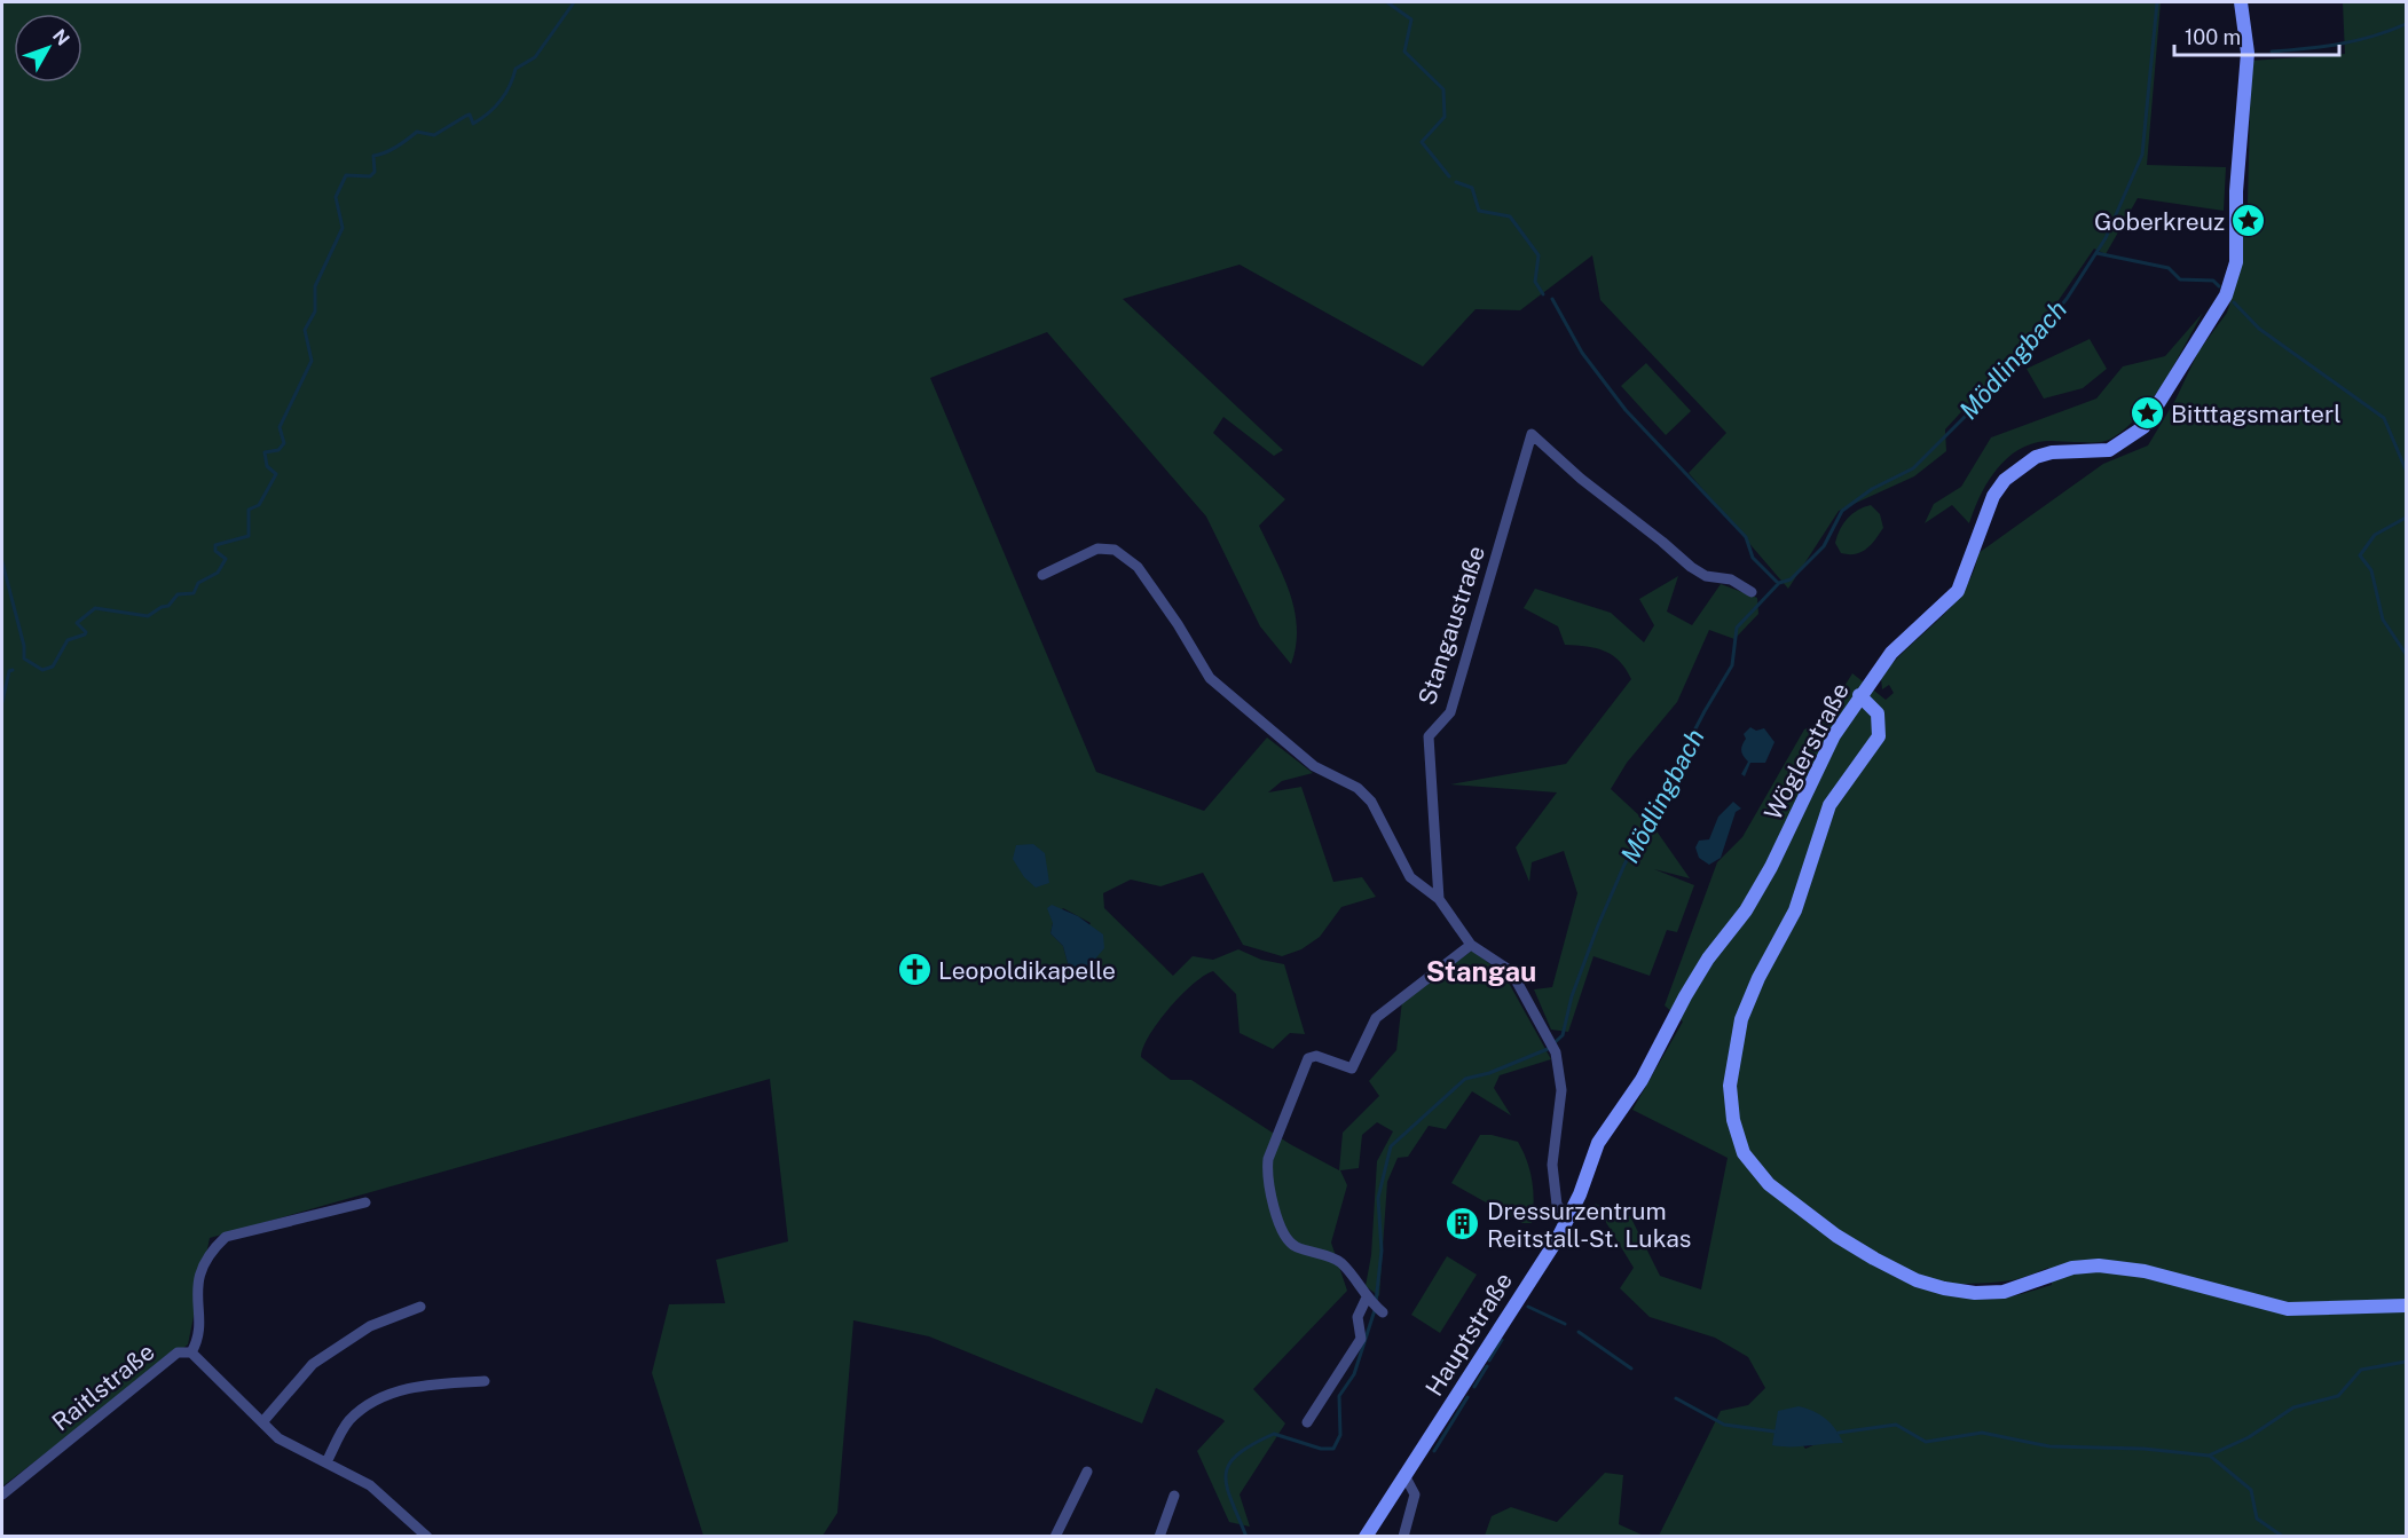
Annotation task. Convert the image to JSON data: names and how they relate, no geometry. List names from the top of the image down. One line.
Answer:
{"streets":{"main road":["Wöglerstraße","Hauptstraße"],"street":["Stangaustraße","Raitlstraße"]},"crossings":[["Wöglerstraße","Hauptstraße"]],"districts":["Stangau"],"water":["Mödlingbach"],"places":{"place":["Goberkreuz","Bitttagsmarterl"],"church":["Leopoldikapelle"],"building":["Dressurzentrum Reitstall-St. Lukas"]},"scale_bar":"100 m","north":"top right"}
